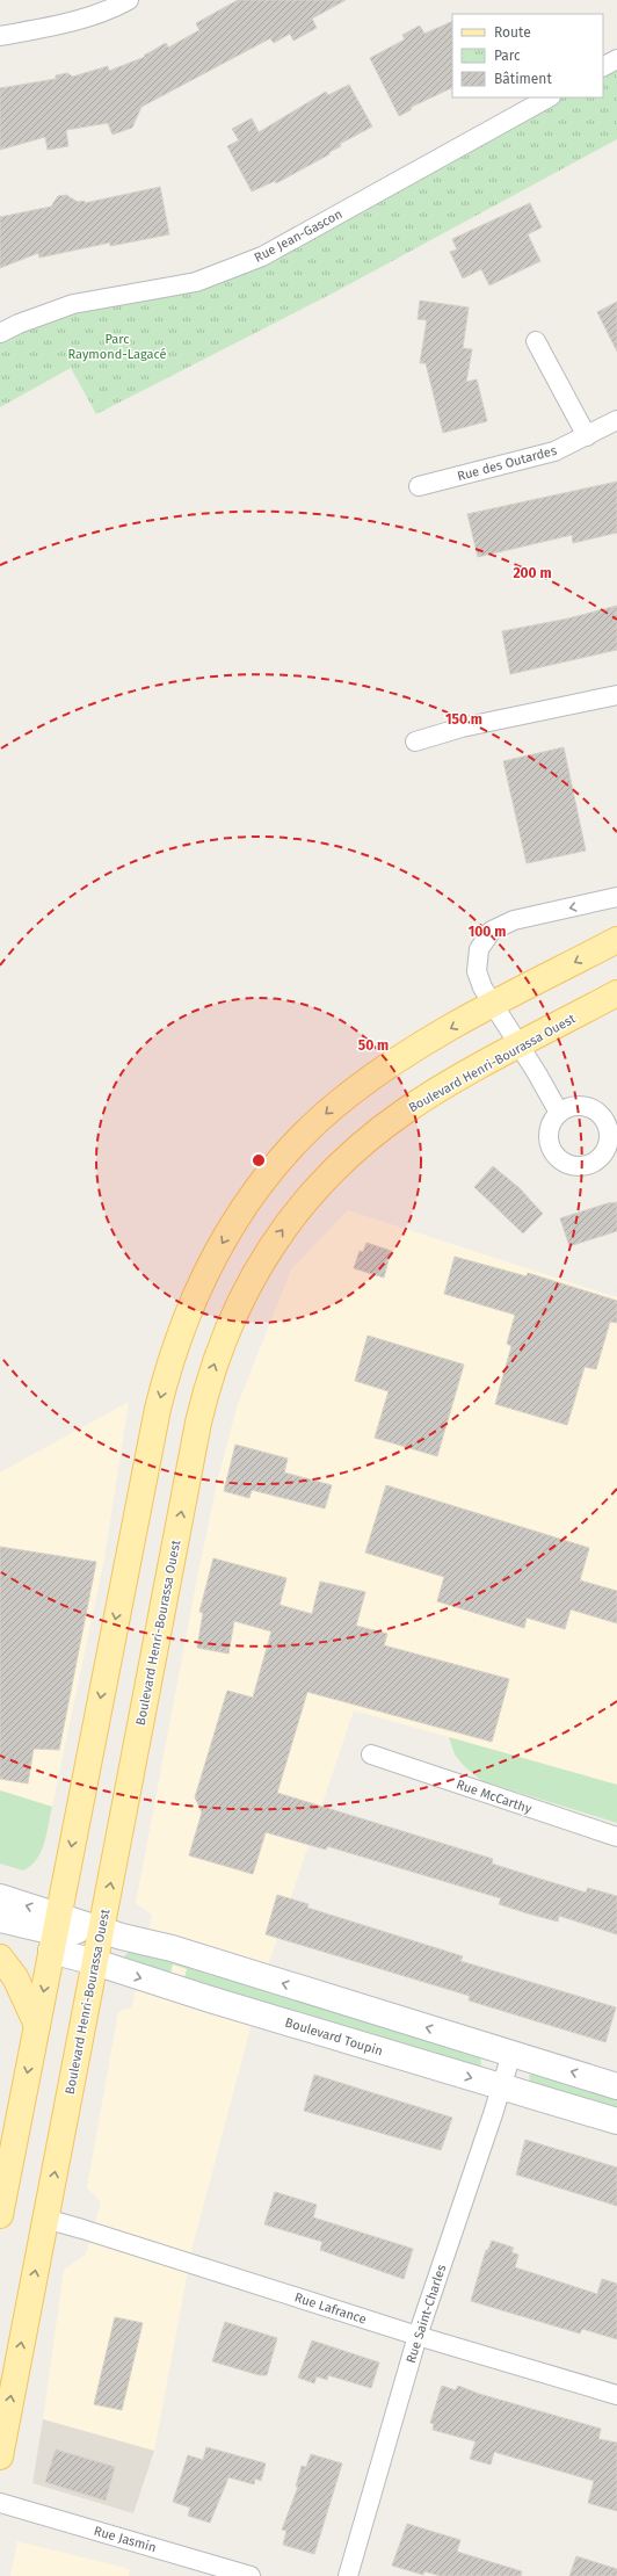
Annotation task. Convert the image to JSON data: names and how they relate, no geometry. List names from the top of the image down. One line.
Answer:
{"streets":{"main road":["Boulevard Henri-Bourassa Ouest"],"street":["Rue Jean-Gascon","Rue des Outardes","Rue McCarthy","Boulevard Toupin","Rue Lafrance","Rue Saint-Charles","Rue Jasmin"]},"crossings":[["Boulevard Henri-Bourassa Ouest","Boulevard Toupin"],["Boulevard Henri-Bourassa Ouest","Rue Lafrance"],["Boulevard Toupin","Rue Saint-Charles"],["Rue Lafrance","Rue Saint-Charles"]],"parks":["Parc Raymond-Lagacé"],"legend":["Route","Parc","Bâtiment"],"rings":["200 m","150 m","100 m","50 m"]}
